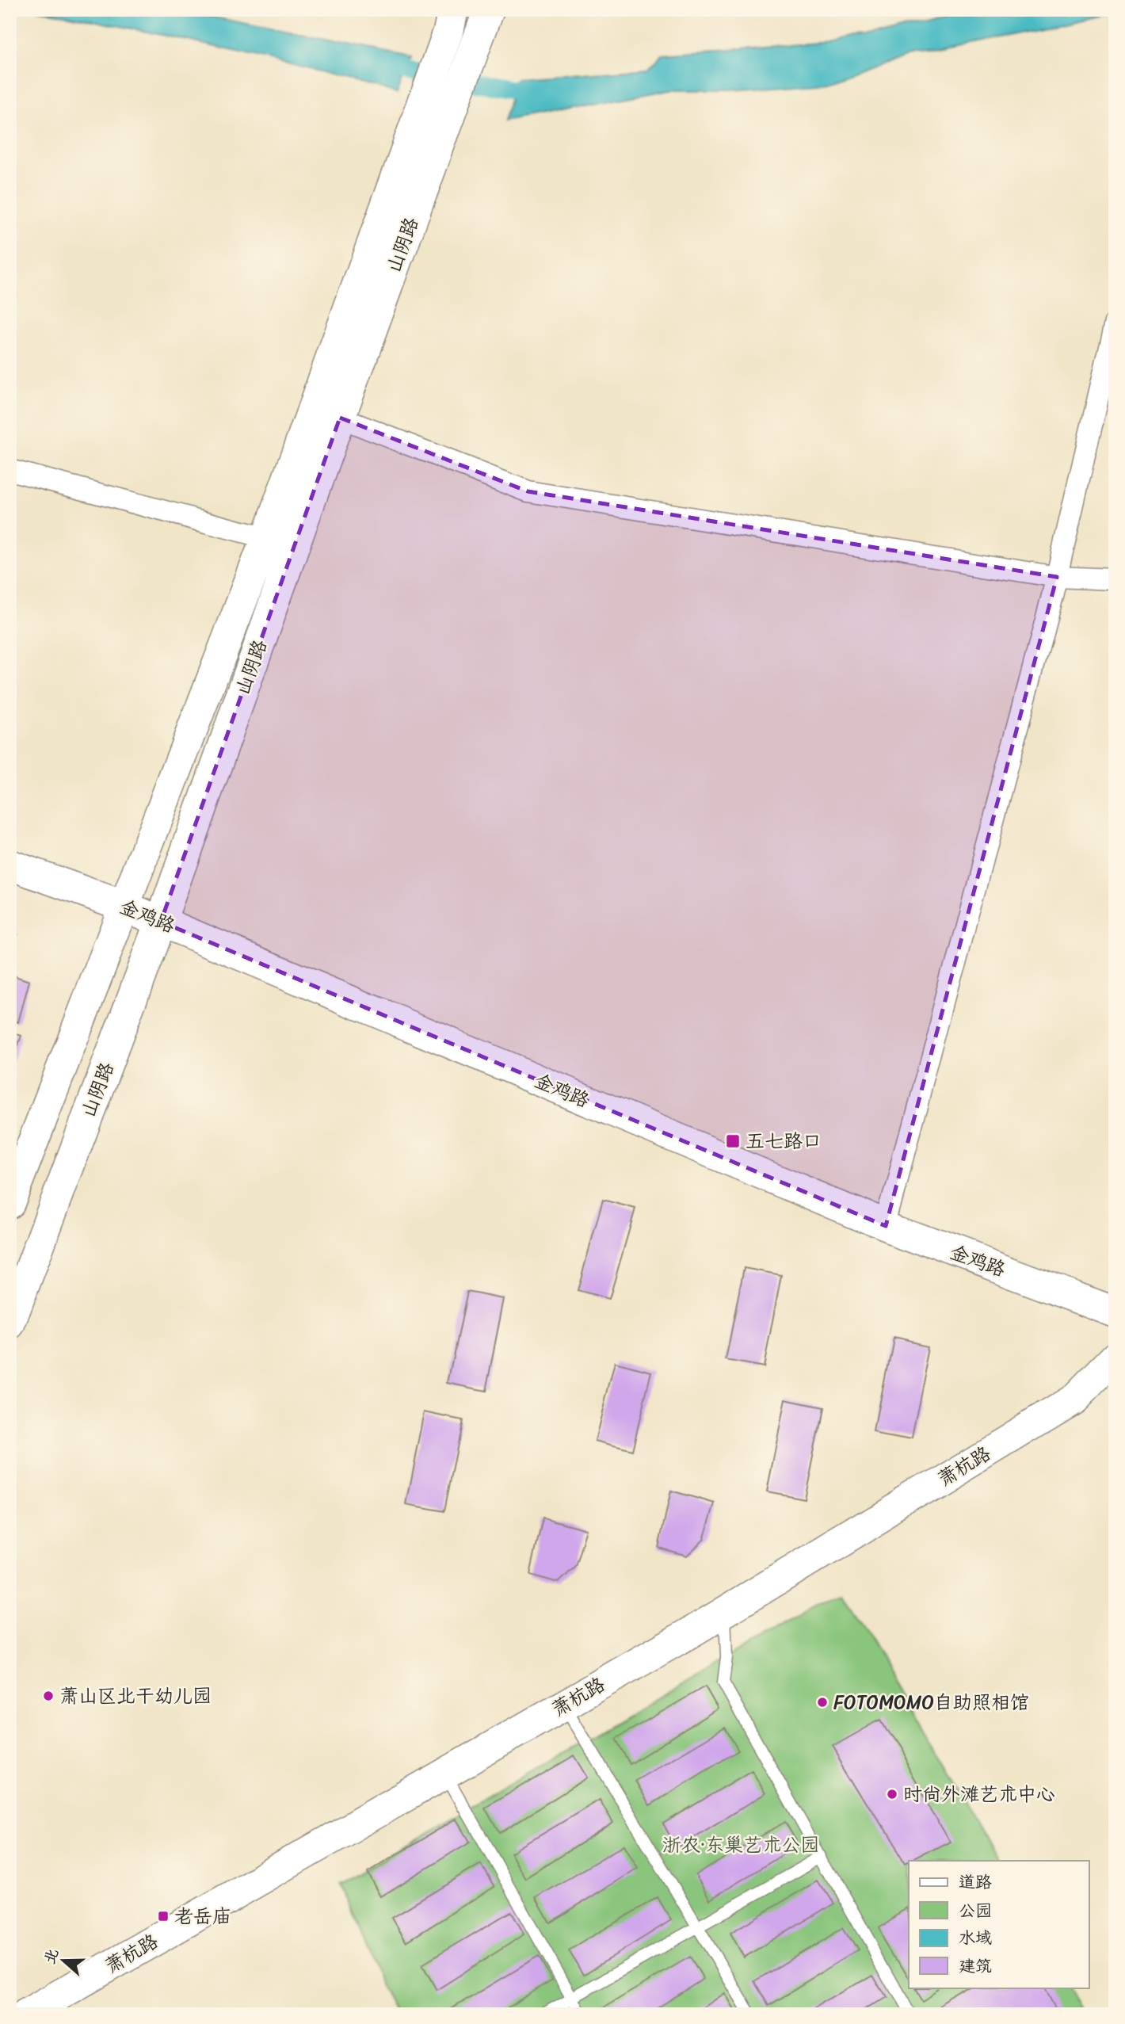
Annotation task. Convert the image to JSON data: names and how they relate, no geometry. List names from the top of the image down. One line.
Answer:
{"streets":{"main road":["山阴路","金鸡路","萧杭路"]},"crossings":[["山阴路","金鸡路"]],"parks":["浙农·东巢艺术公园"],"places":{"transit":["五七路口","老岳庙"],"other":["萧山区北干幼儿园","FOTOMOMO自助照相馆","时尚外滩艺术中心"]},"legend":["道路","公园","水域","建筑"],"north":"left"}
